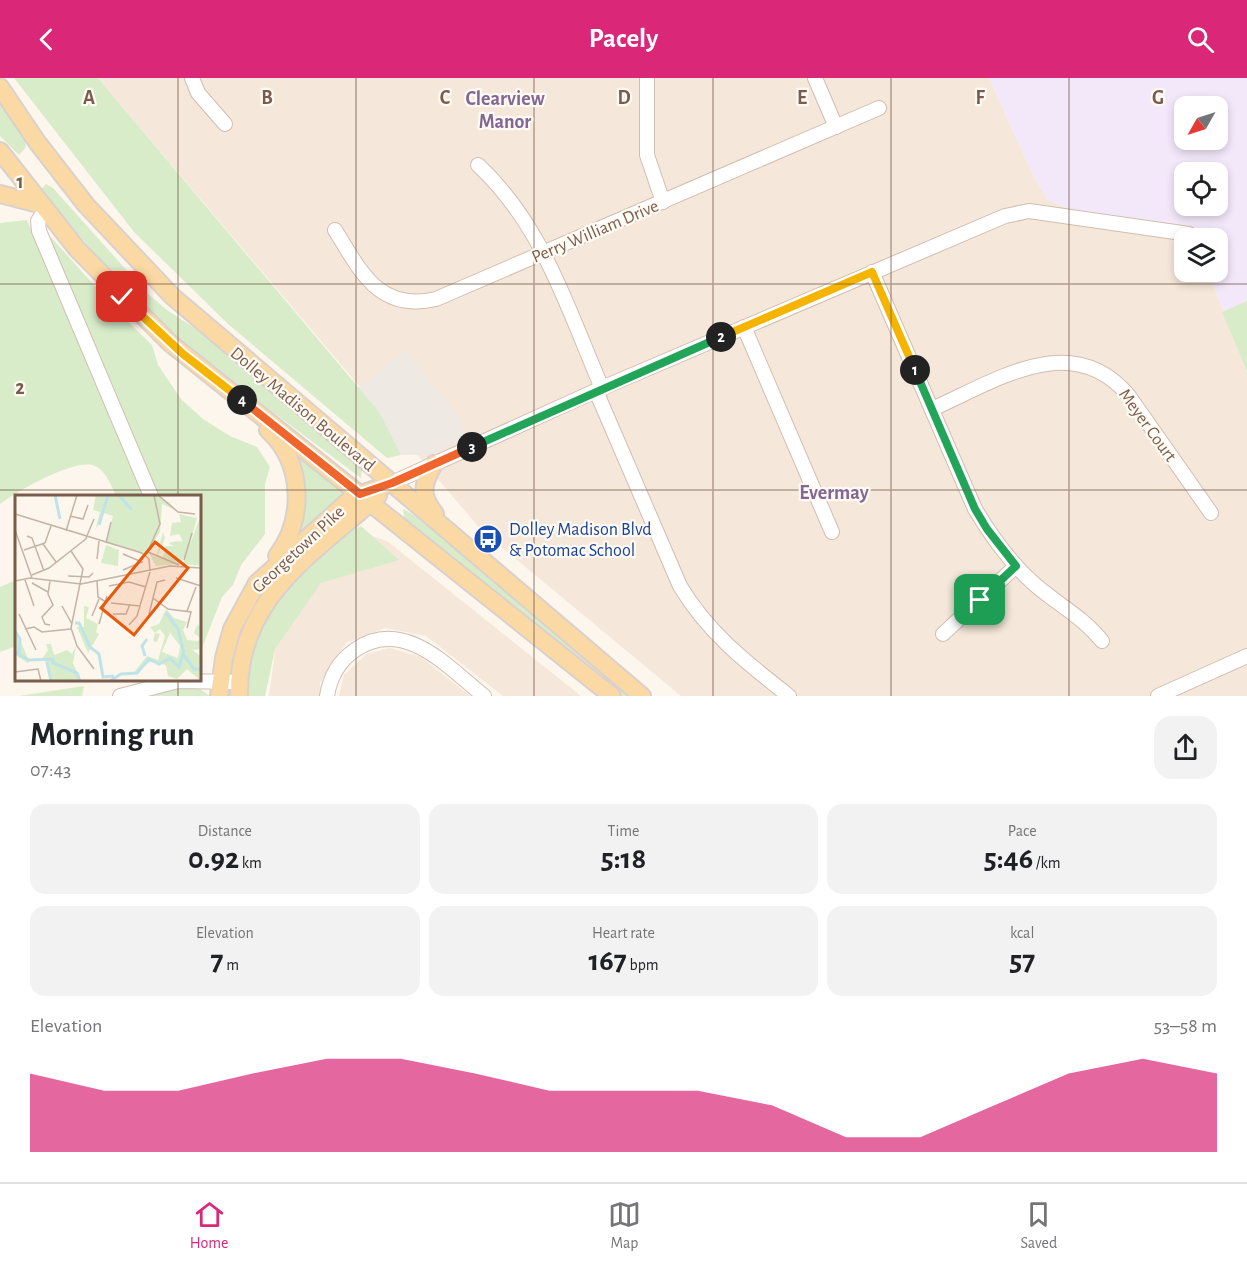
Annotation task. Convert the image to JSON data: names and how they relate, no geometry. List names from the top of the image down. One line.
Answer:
{"streets":{"main road":["Dolley Madison Boulevard","Georgetown Pike"],"street":["Perry William Drive","Meyer Court"]},"crossings":[["Dolley Madison Boulevard","Georgetown Pike"]],"districts":["Clearview Manor","Evermay"],"places":{"bus stop":["Dolley Madison Blvd & Potomac School"]},"north":"bottom left","page":{"header":"Pacely","pins":["2","1","4","3"],"heading":["Morning run","07:43"],"stats":[["Distance","0.92 km"],["Time","5:18"],["Pace","5:46 /km"],["Elevation","7 m"],["Heart rate","167 bpm"],["kcal","57"]],"chart":["Elevation","53–58 m"],"tabs":["Home","Map","Saved"]},"grid":{"columns":["A","B","C","D","E","F","G"],"rows":["1","2"]}}
